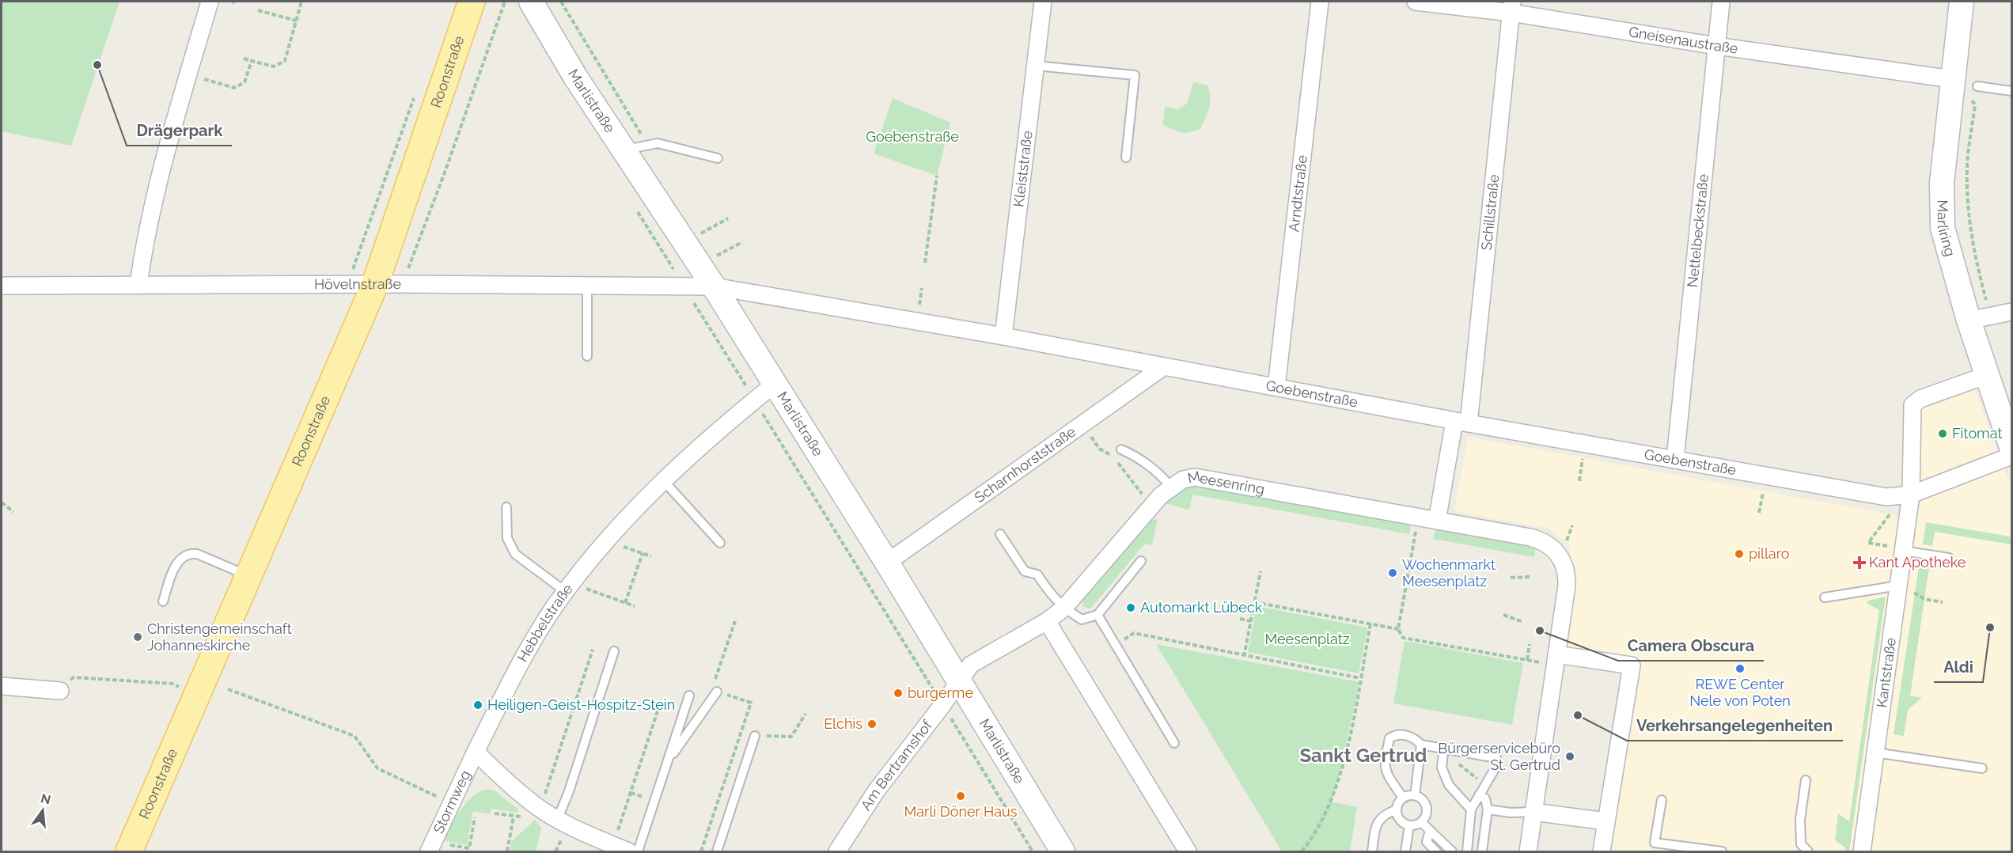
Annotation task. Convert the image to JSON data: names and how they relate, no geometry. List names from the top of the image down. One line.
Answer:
{"streets":{"main road":["Roonstraße","Marlistraße","Marliring"],"street":["Gneisenaustraße","Kleiststraße","Arndtstraße","Schillstraße","Nettelbeckstraße","Hövelnstraße","Goebenstraße","Scharnhorststraße","Meesenring","Hebbelstraße","Kantstraße","Am Bertramshof","Stormweg"]},"crossings":[["Gneisenaustraße","Schillstraße"],["Gneisenaustraße","Marliring"],["Gneisenaustraße","Nettelbeckstraße"],["Roonstraße","Hövelnstraße"],["Marlistraße","Hövelnstraße"],["Marlistraße","Goebenstraße"],["Marlistraße","Scharnhorststraße"],["Marlistraße","Meesenring"],["Marlistraße","Hebbelstraße"],["Marlistraße","Am Bertramshof"],["Kleiststraße","Goebenstraße"],["Arndtstraße","Goebenstraße"],["Schillstraße","Goebenstraße"],["Nettelbeckstraße","Goebenstraße"],["Hövelnstraße","Goebenstraße"],["Goebenstraße","Scharnhorststraße"],["Goebenstraße","Kantstraße"],["Meesenring","Am Bertramshof"],["Hebbelstraße","Stormweg"]],"districts":["Sankt Gertrud"],"parks":["Goebenstraße","Meesenplatz"],"places":{"other":["Drägerpark","Fitomat","pillaro","Wochenmarkt Meesenplatz","Automarkt Lübeck","Aldi","Camera Obscura","Christengemeinschaft Johanneskirche","REWE Center Nele von Poten","burgerme","Heiligen-Geist-Hospitz-Stein","Verkehrsangelegenheiten","Elchis","Bürgerservicebüro St. Gertrud","Marli Döner Haus"],"health":["Kant Apotheke"]},"north":"top"}
